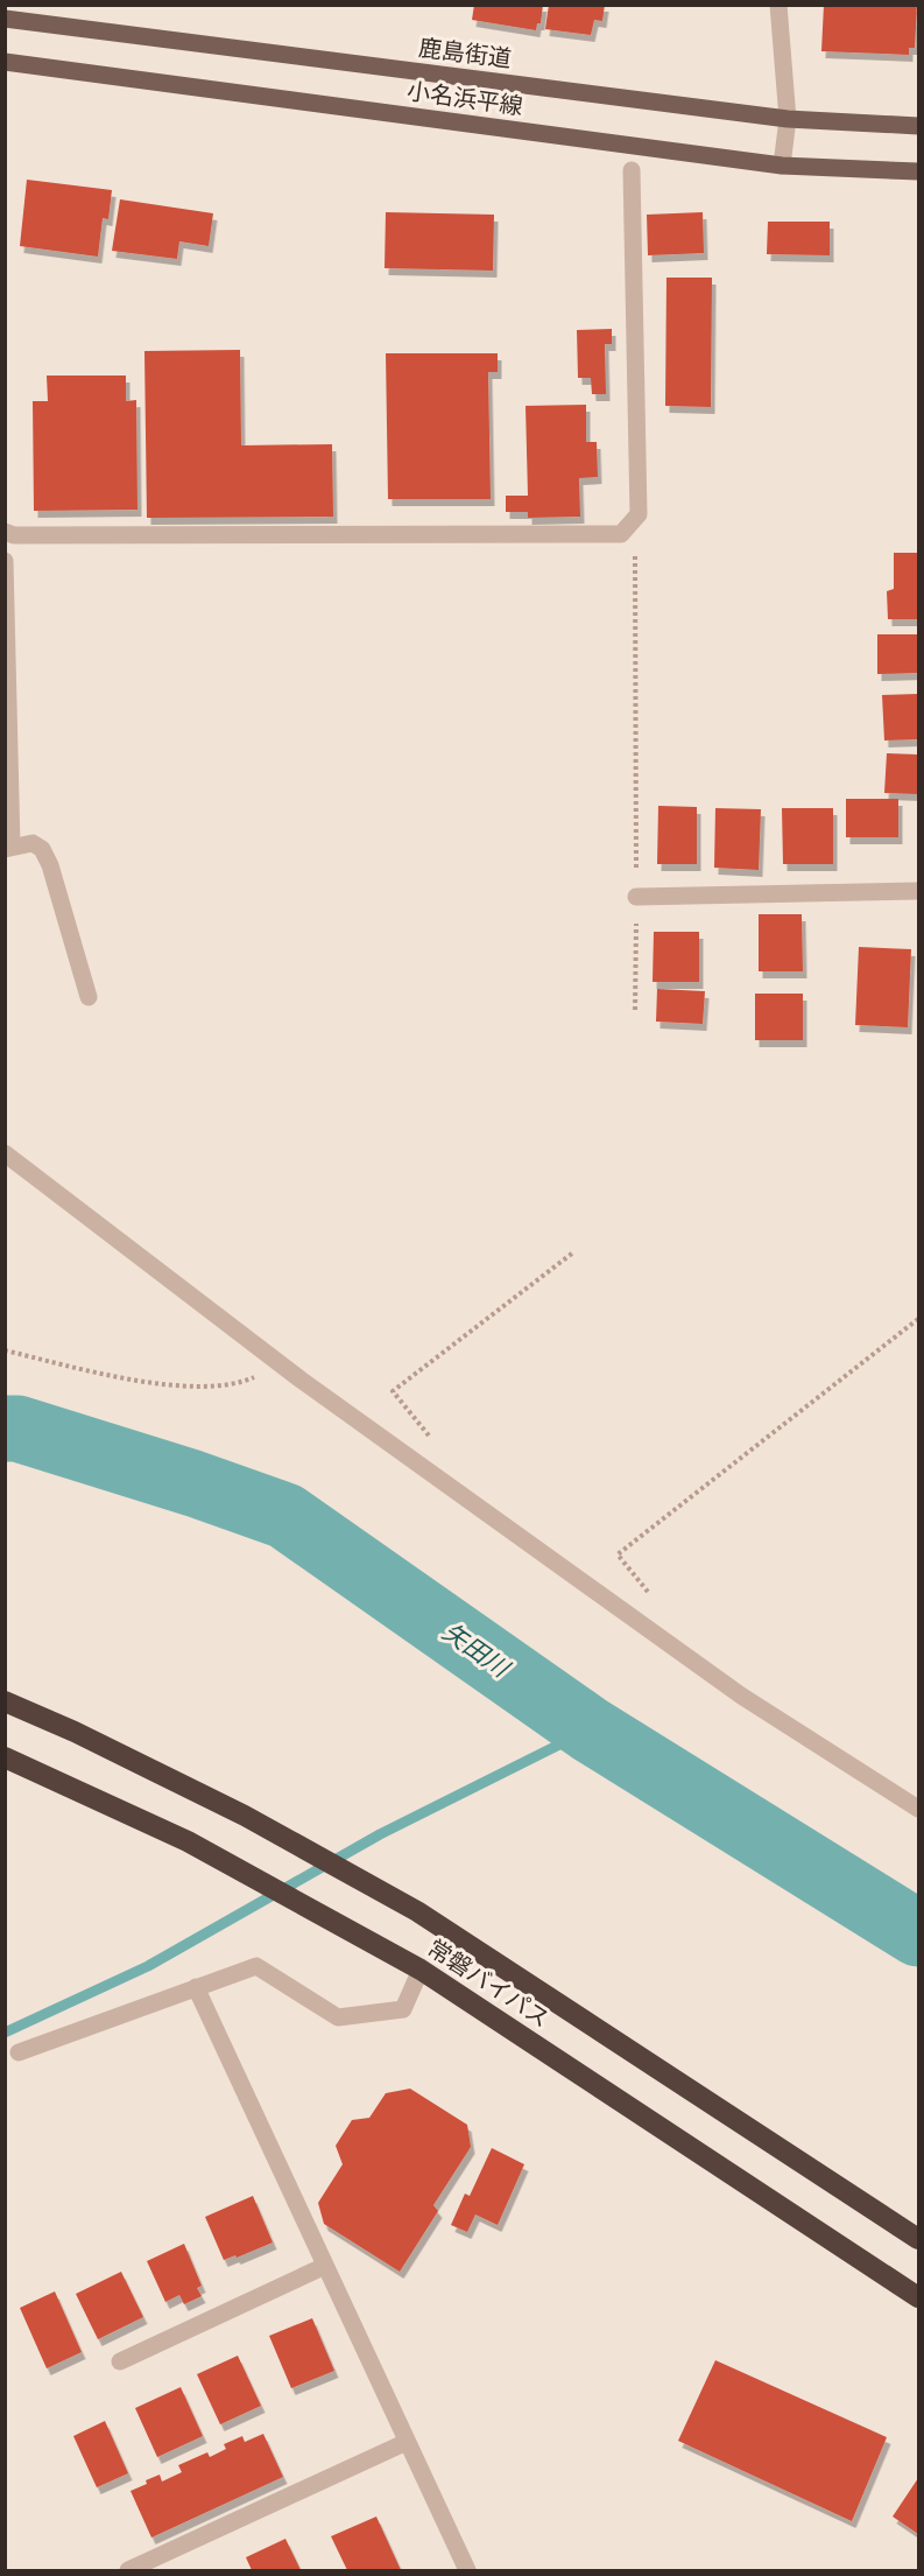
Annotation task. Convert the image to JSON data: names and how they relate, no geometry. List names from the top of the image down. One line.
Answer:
{"streets":{"highway":["常磐バイパス"],"main road":["鹿島街道","小名浜平線"]},"water":["矢田川"]}
